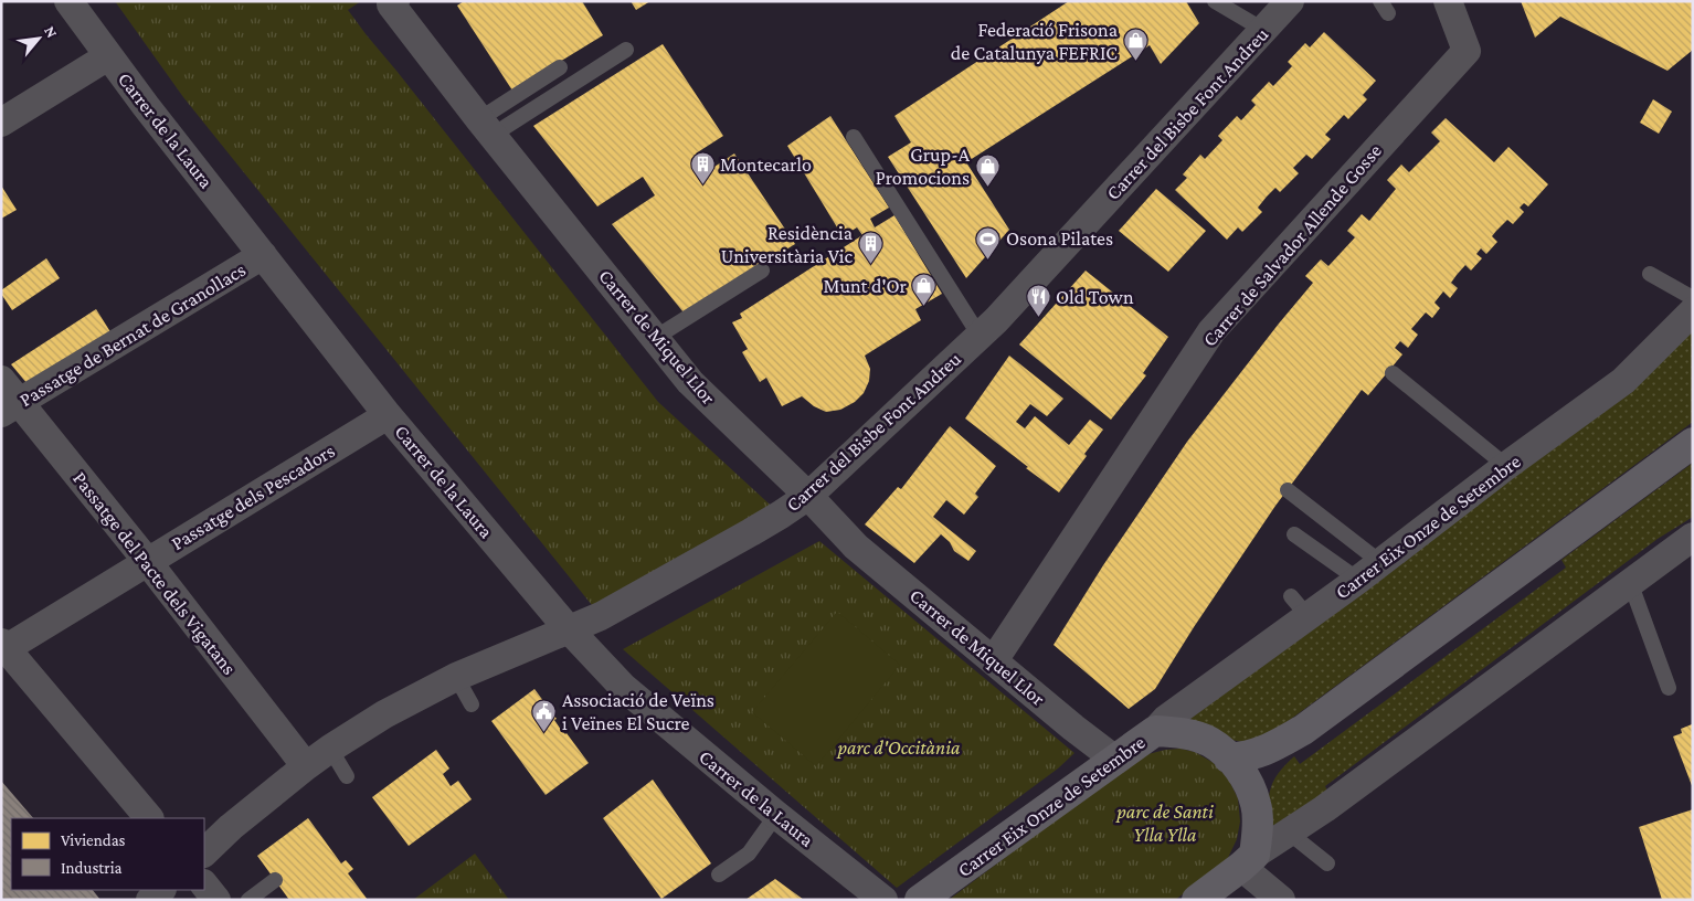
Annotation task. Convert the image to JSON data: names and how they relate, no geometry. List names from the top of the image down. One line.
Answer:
{"streets":{"street":["Carrer del Bisbe Font Andreu","Carrer de la Laura","Carrer de Salvador Allende Gosse","Passatge de Bernat de Granollacs","Carrer de Miquel Llor","Passatge dels Pescadors","Carrer Eix Onze de Setembre","Passatge del Pacte dels Vigatans"]},"crossings":[["Carrer del Bisbe Font Andreu","Carrer de la Laura"],["Carrer del Bisbe Font Andreu","Carrer de Miquel Llor"],["Carrer del Bisbe Font Andreu","Passatge del Pacte dels Vigatans"],["Carrer de la Laura","Passatge de Bernat de Granollacs"],["Carrer de la Laura","Passatge dels Pescadors"],["Carrer de Salvador Allende Gosse","Carrer de Miquel Llor"],["Passatge de Bernat de Granollacs","Passatge del Pacte dels Vigatans"],["Carrer de Miquel Llor","Carrer Eix Onze de Setembre"],["Passatge dels Pescadors","Passatge del Pacte dels Vigatans"]],"parks":["parc d'Occitània","parc de Santi Ylla Ylla"],"places":{"shop":["Federació Frisona de Catalunya FEFRIC","Grup-A Promocions","Munt d'Or"],"building":["Montecarlo","Residència Universitària Vic"],"sports":["Osona Pilates"],"restaurant":["Old Town"],"public building":["Associació de Veïns i Veïnes El Sucre"]},"legend":["Viviendas","Industria"],"north":"top right"}
